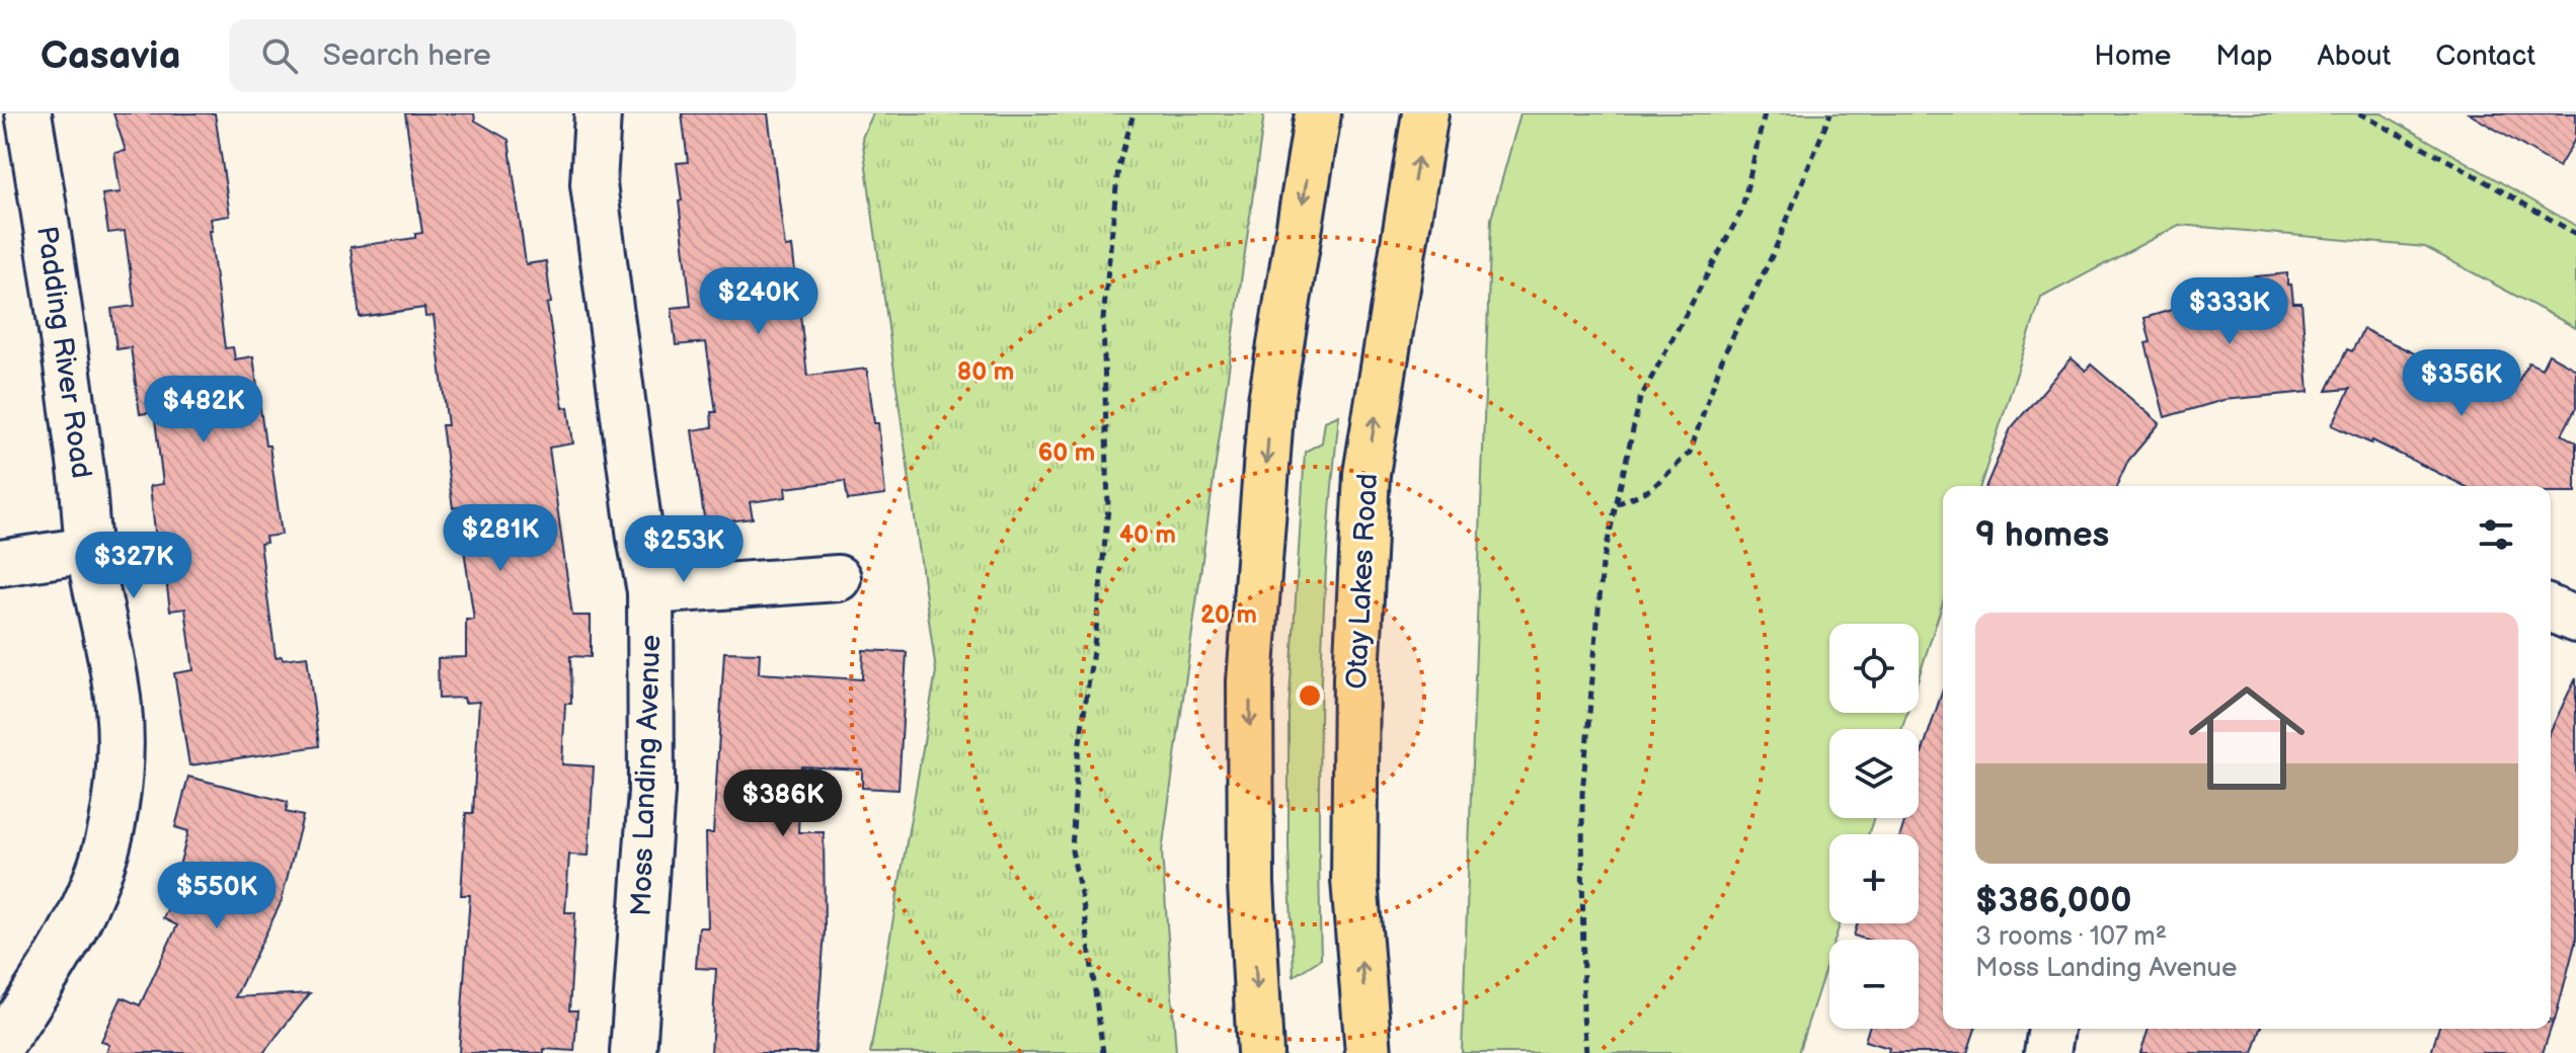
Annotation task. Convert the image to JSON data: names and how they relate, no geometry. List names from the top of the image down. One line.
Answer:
{"streets":{"main road":["Otay Lakes Road"],"street":["Padding River Road","Moss Landing Avenue"]},"page":{"header":"Casavia","search":"Search here","nav":["Home","Map","About","Contact"],"price":["$240K","$333K","$356K","$482K","$281K","$253K","$327K","$386K","$550K"],"heading":"9 homes","list":[{"name":"$386,000","note":"3 rooms · 107 m² · Moss Landing Avenue"}],"map_buttons":["+","−"]},"rings":["80 m","60 m","40 m","20 m"]}
